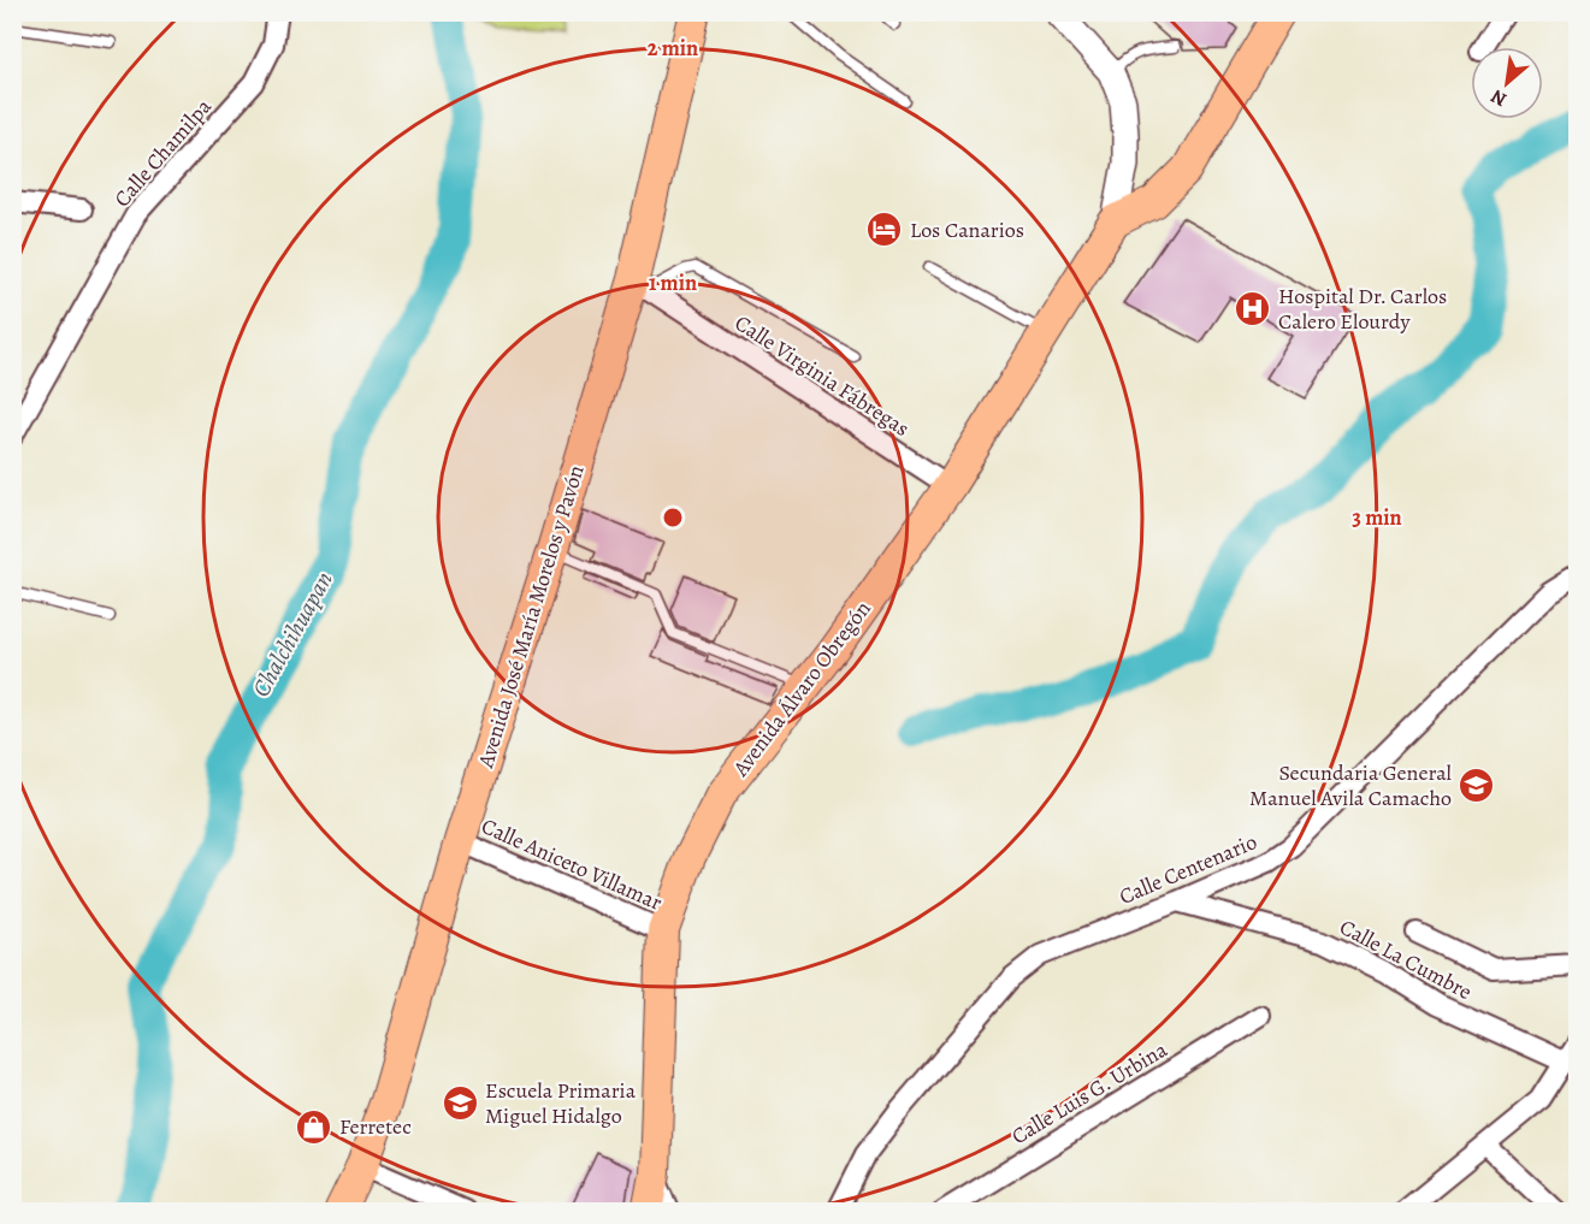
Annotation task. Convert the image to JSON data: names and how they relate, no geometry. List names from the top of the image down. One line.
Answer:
{"streets":{"main road":["Avenida José María Morelos y Pavón","Avenida Álvaro Obregón"],"street":["Calle Chamilpa","Calle Virginia Fábregas","Calle Aniceto Villamar","Calle Centenario","Calle La Cumbre","Calle Luis G. Urbina"]},"crossings":[["Calle Virginia Fábregas","Avenida José María Morelos y Pavón"],["Calle Virginia Fábregas","Avenida Álvaro Obregón"],["Avenida José María Morelos y Pavón","Calle Aniceto Villamar"],["Avenida Álvaro Obregón","Calle Aniceto Villamar"],["Calle Centenario","Calle La Cumbre"]],"water":["Chalchihuapan"],"places":{"hotel":["Los Canarios"],"hospital":["Hospital Dr. Carlos Calero Elourdy"],"school or university":["Secundaria General Manuel Avila Camacho","Escuela Primaria Miguel Hidalgo"],"shop":["Ferretec"]},"north":"bottom left","rings":["2 min","1 min","3 min"]}
